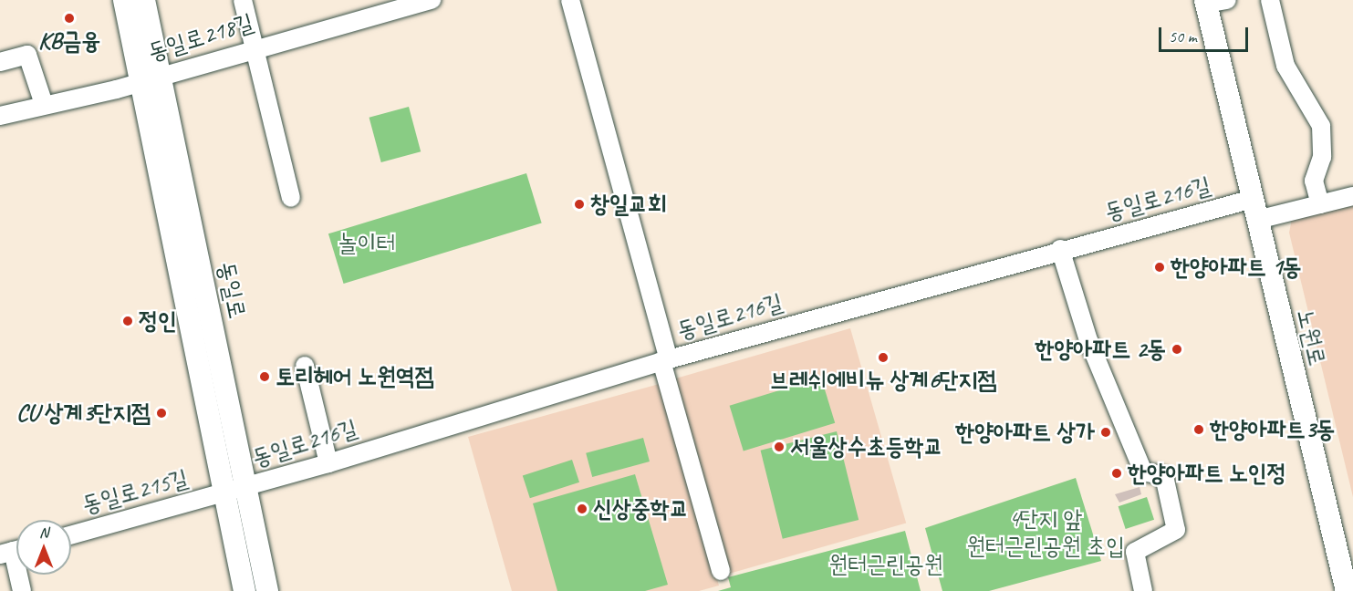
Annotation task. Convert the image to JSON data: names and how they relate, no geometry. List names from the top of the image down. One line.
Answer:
{"streets":{"main road":["동일로","노원로"],"street":["동일로218길","동일로216길","동일로215길"]},"crossings":[["동일로218길","동일로"],["동일로216길","동일로"],["동일로216길","노원로"],["동일로216길","동일로215길"],["동일로","동일로215길"]],"parks":["놀이터","4단지 앞 원터근린공원 초입","원터근린공원"],"places":["KB금융","창일교회","한양아파트 1동","정인","한양아파트 2동","브레쉬에비뉴 상계6단지점","토리헤어 노원역점","CU 상계3단지점","한양아파트3동","한양아파트 상가","서울상수초등학교","한양아파트 노인정","신상중학교"],"scale_bar":"50 m","north":"top"}
